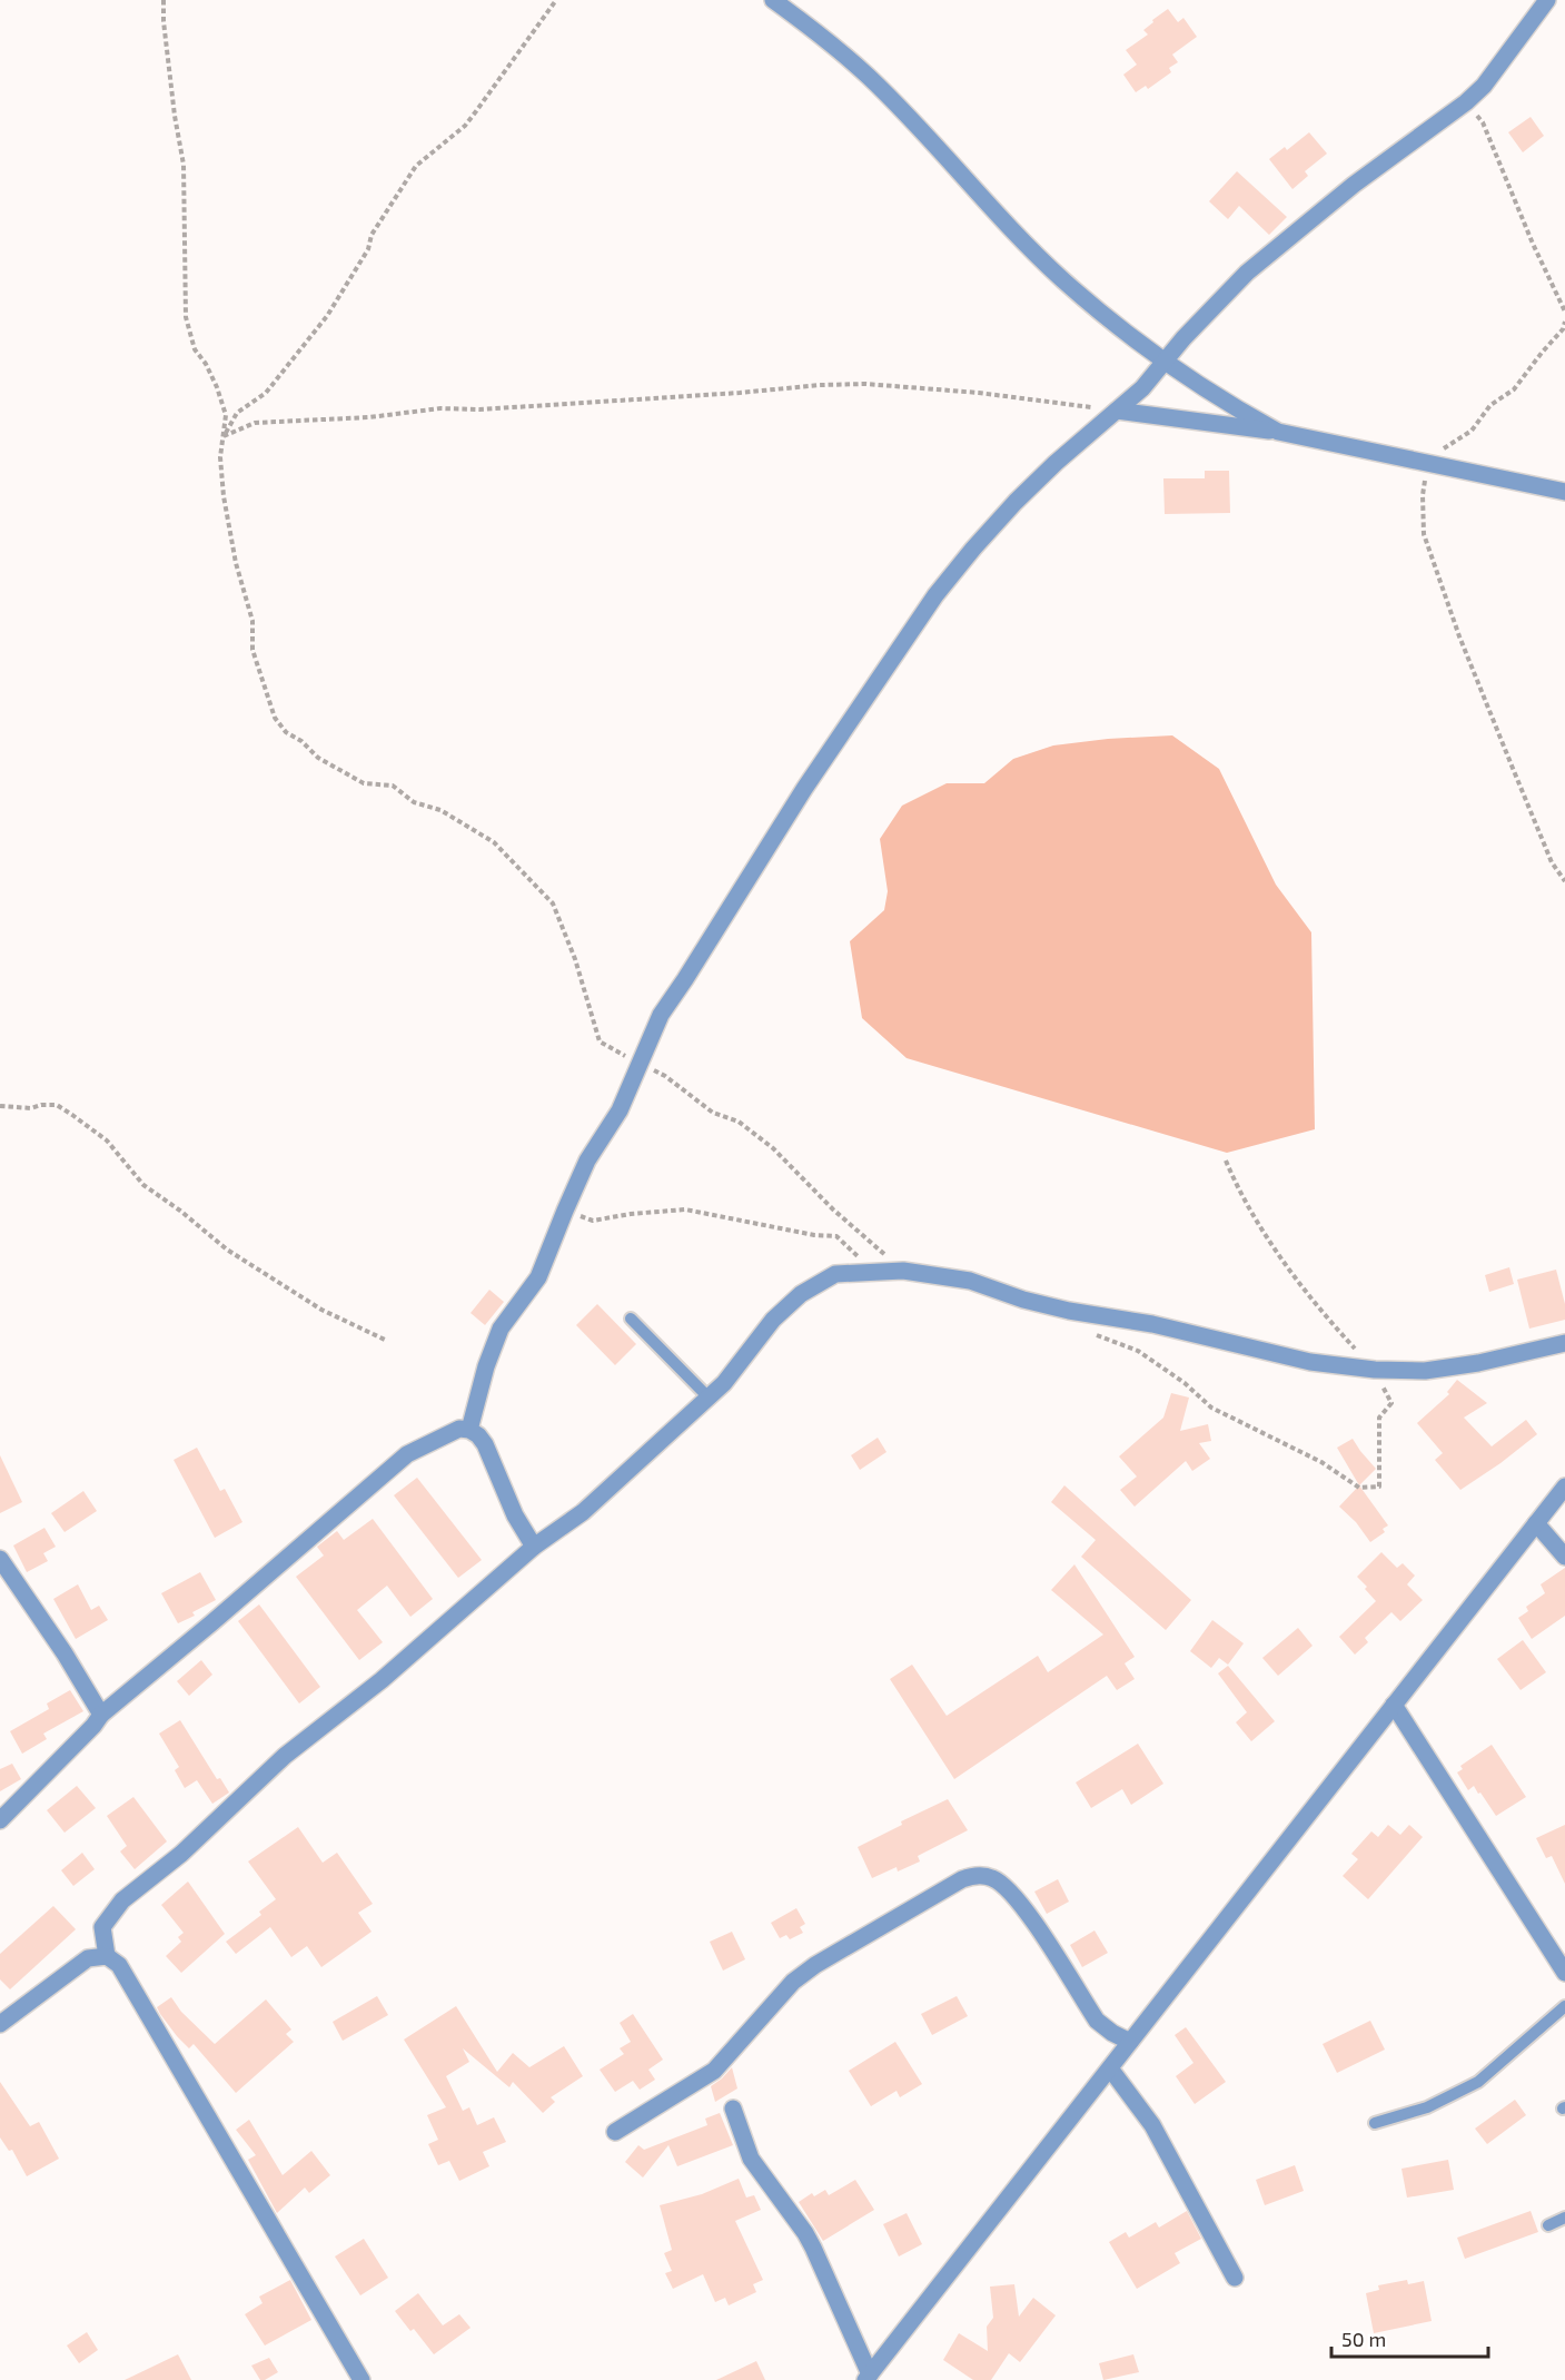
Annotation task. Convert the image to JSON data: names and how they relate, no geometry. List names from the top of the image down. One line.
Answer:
{"scale_bar":"50 m"}
